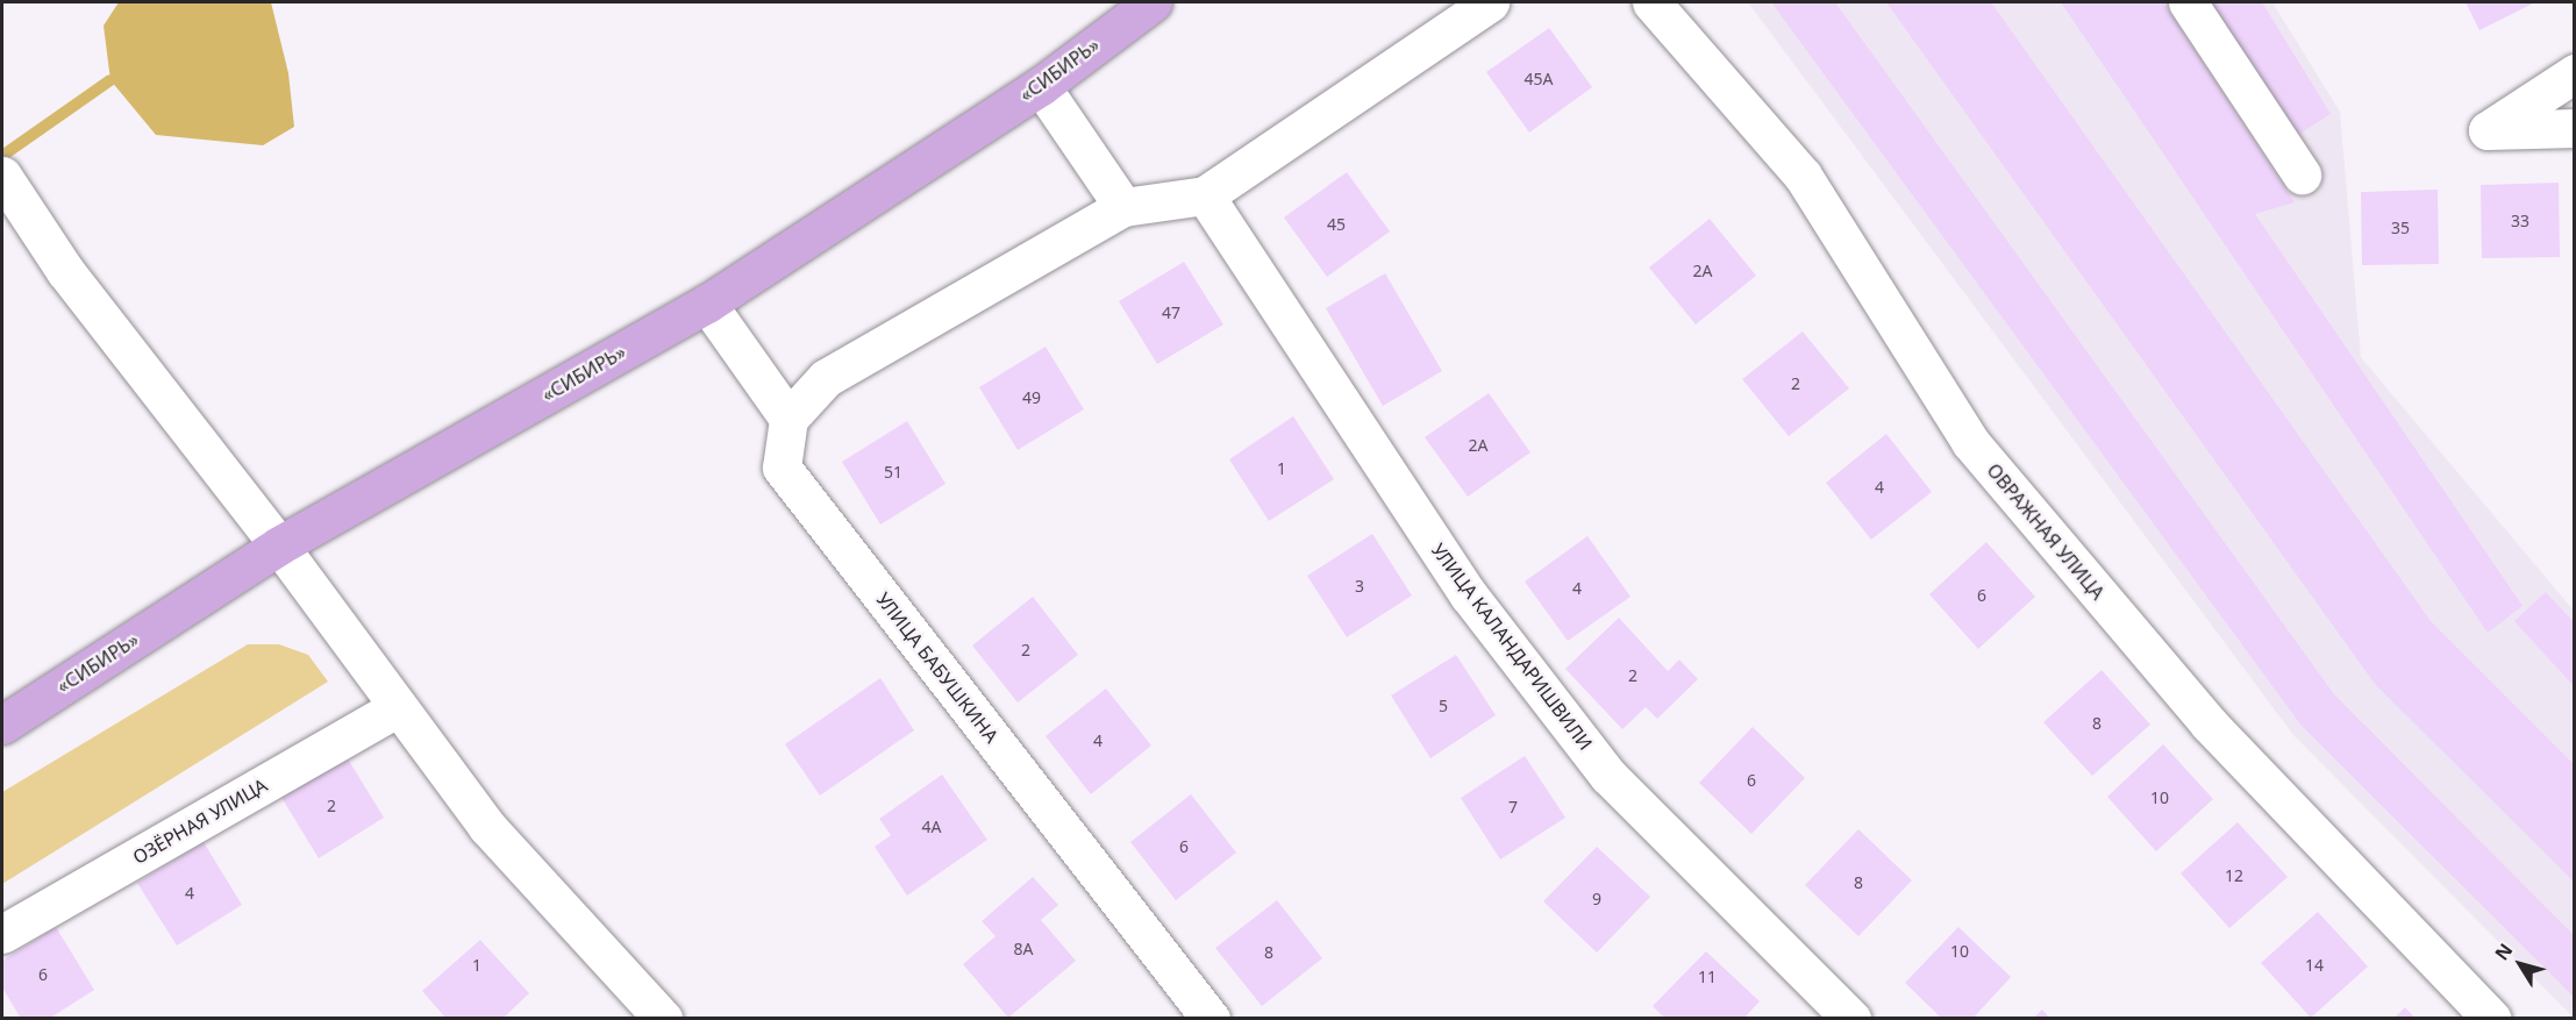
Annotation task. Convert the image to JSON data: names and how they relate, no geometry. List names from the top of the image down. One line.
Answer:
{"streets":{"main road":["«СИБИРЬ»"],"street":["ОВРАЖНАЯ УЛИЦА","УЛИЦА КАЛАНДАРИШВИЛИ","УЛИЦА БАБУШКИНА","ОЗЁРНАЯ УЛИЦА"]},"house_numbers":["45А","33","45","35","2А","47","2","49","2А","1","51","4","3","4","6","2","2","5","8","4","6","10","2","7","4А","6","12","8","4","9","8А","10","8","1","14","6","11"],"north":"top left"}
